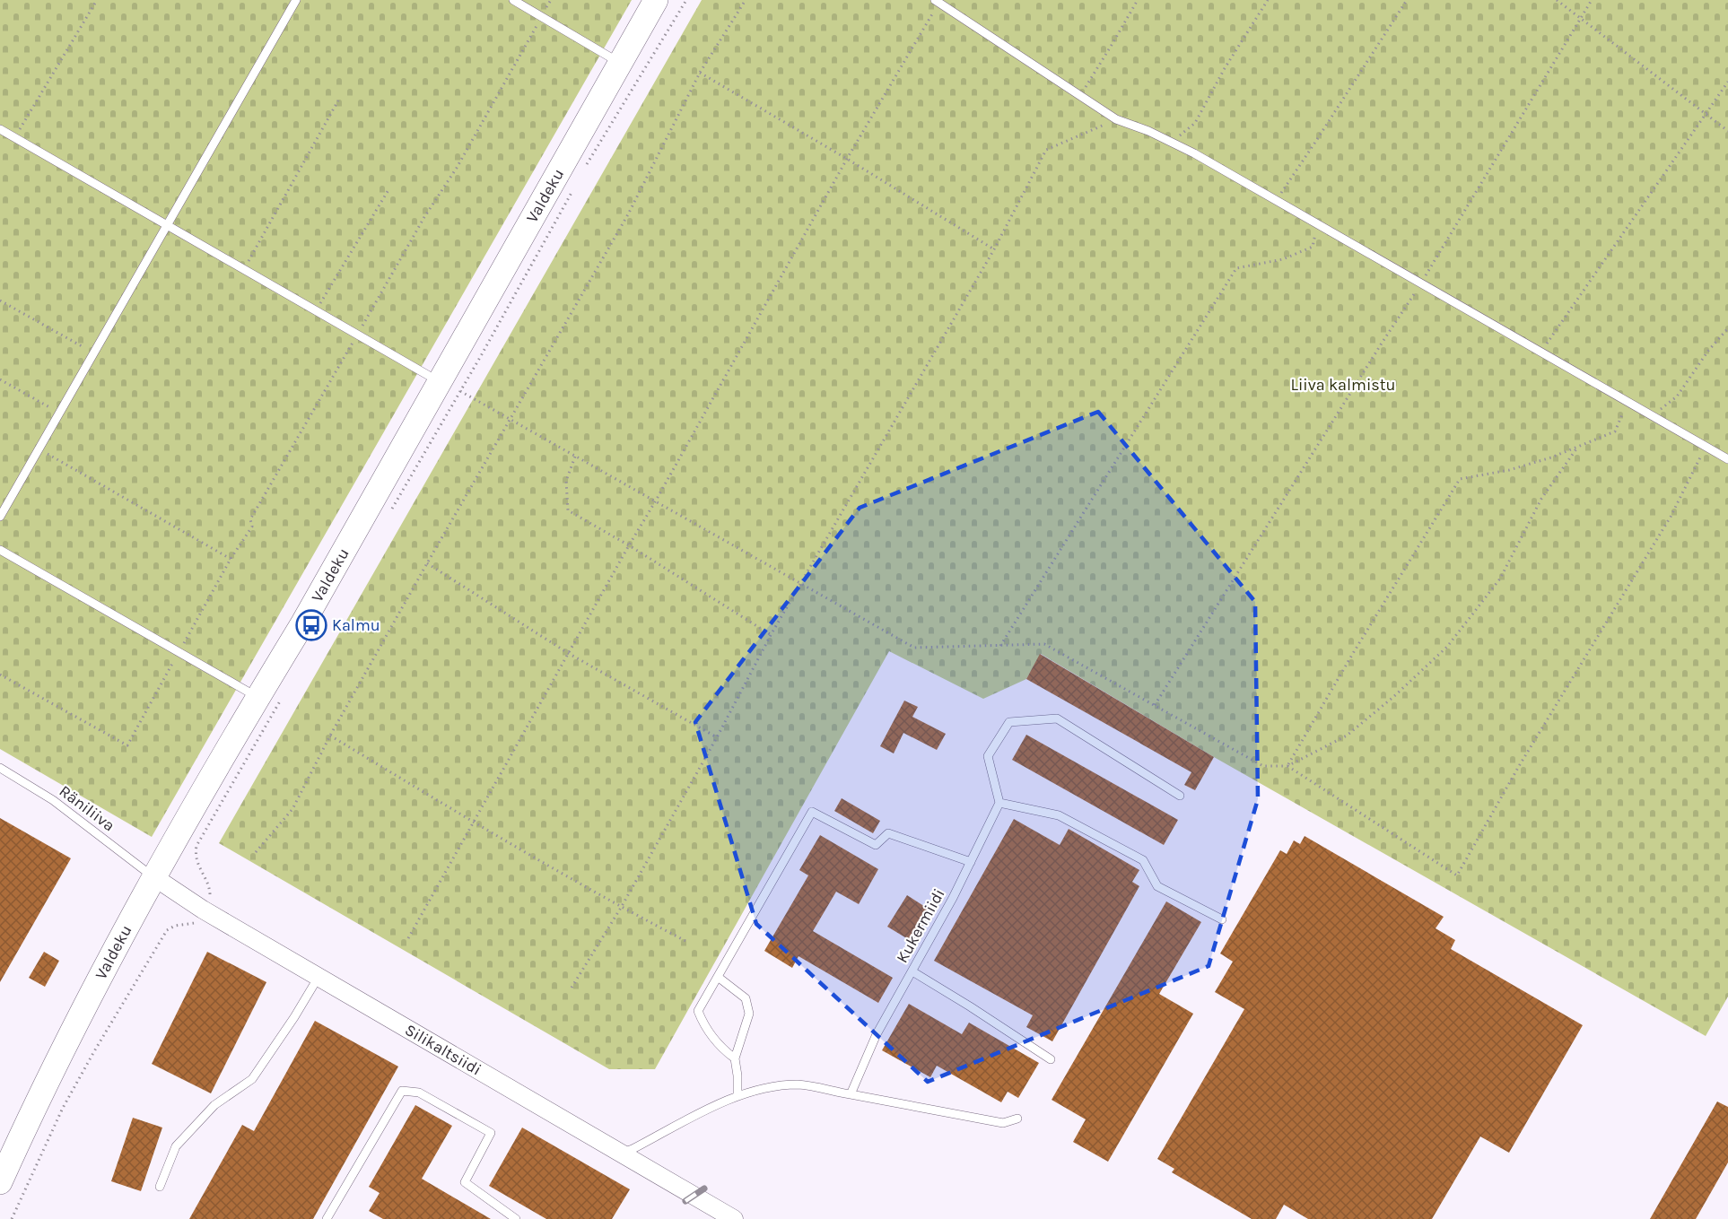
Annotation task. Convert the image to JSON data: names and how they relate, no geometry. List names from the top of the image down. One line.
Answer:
{"streets":{"street":["Valdeku","Silikaltsiidi"],"lane":["Räniliiva","Kukermiidi"]},"crossings":[["Valdeku","Räniliiva"],["Valdeku","Silikaltsiidi"],["Räniliiva","Silikaltsiidi"]],"parks":["Liiva kalmistu"],"places":{"bus stop":["Kalmu"]}}
